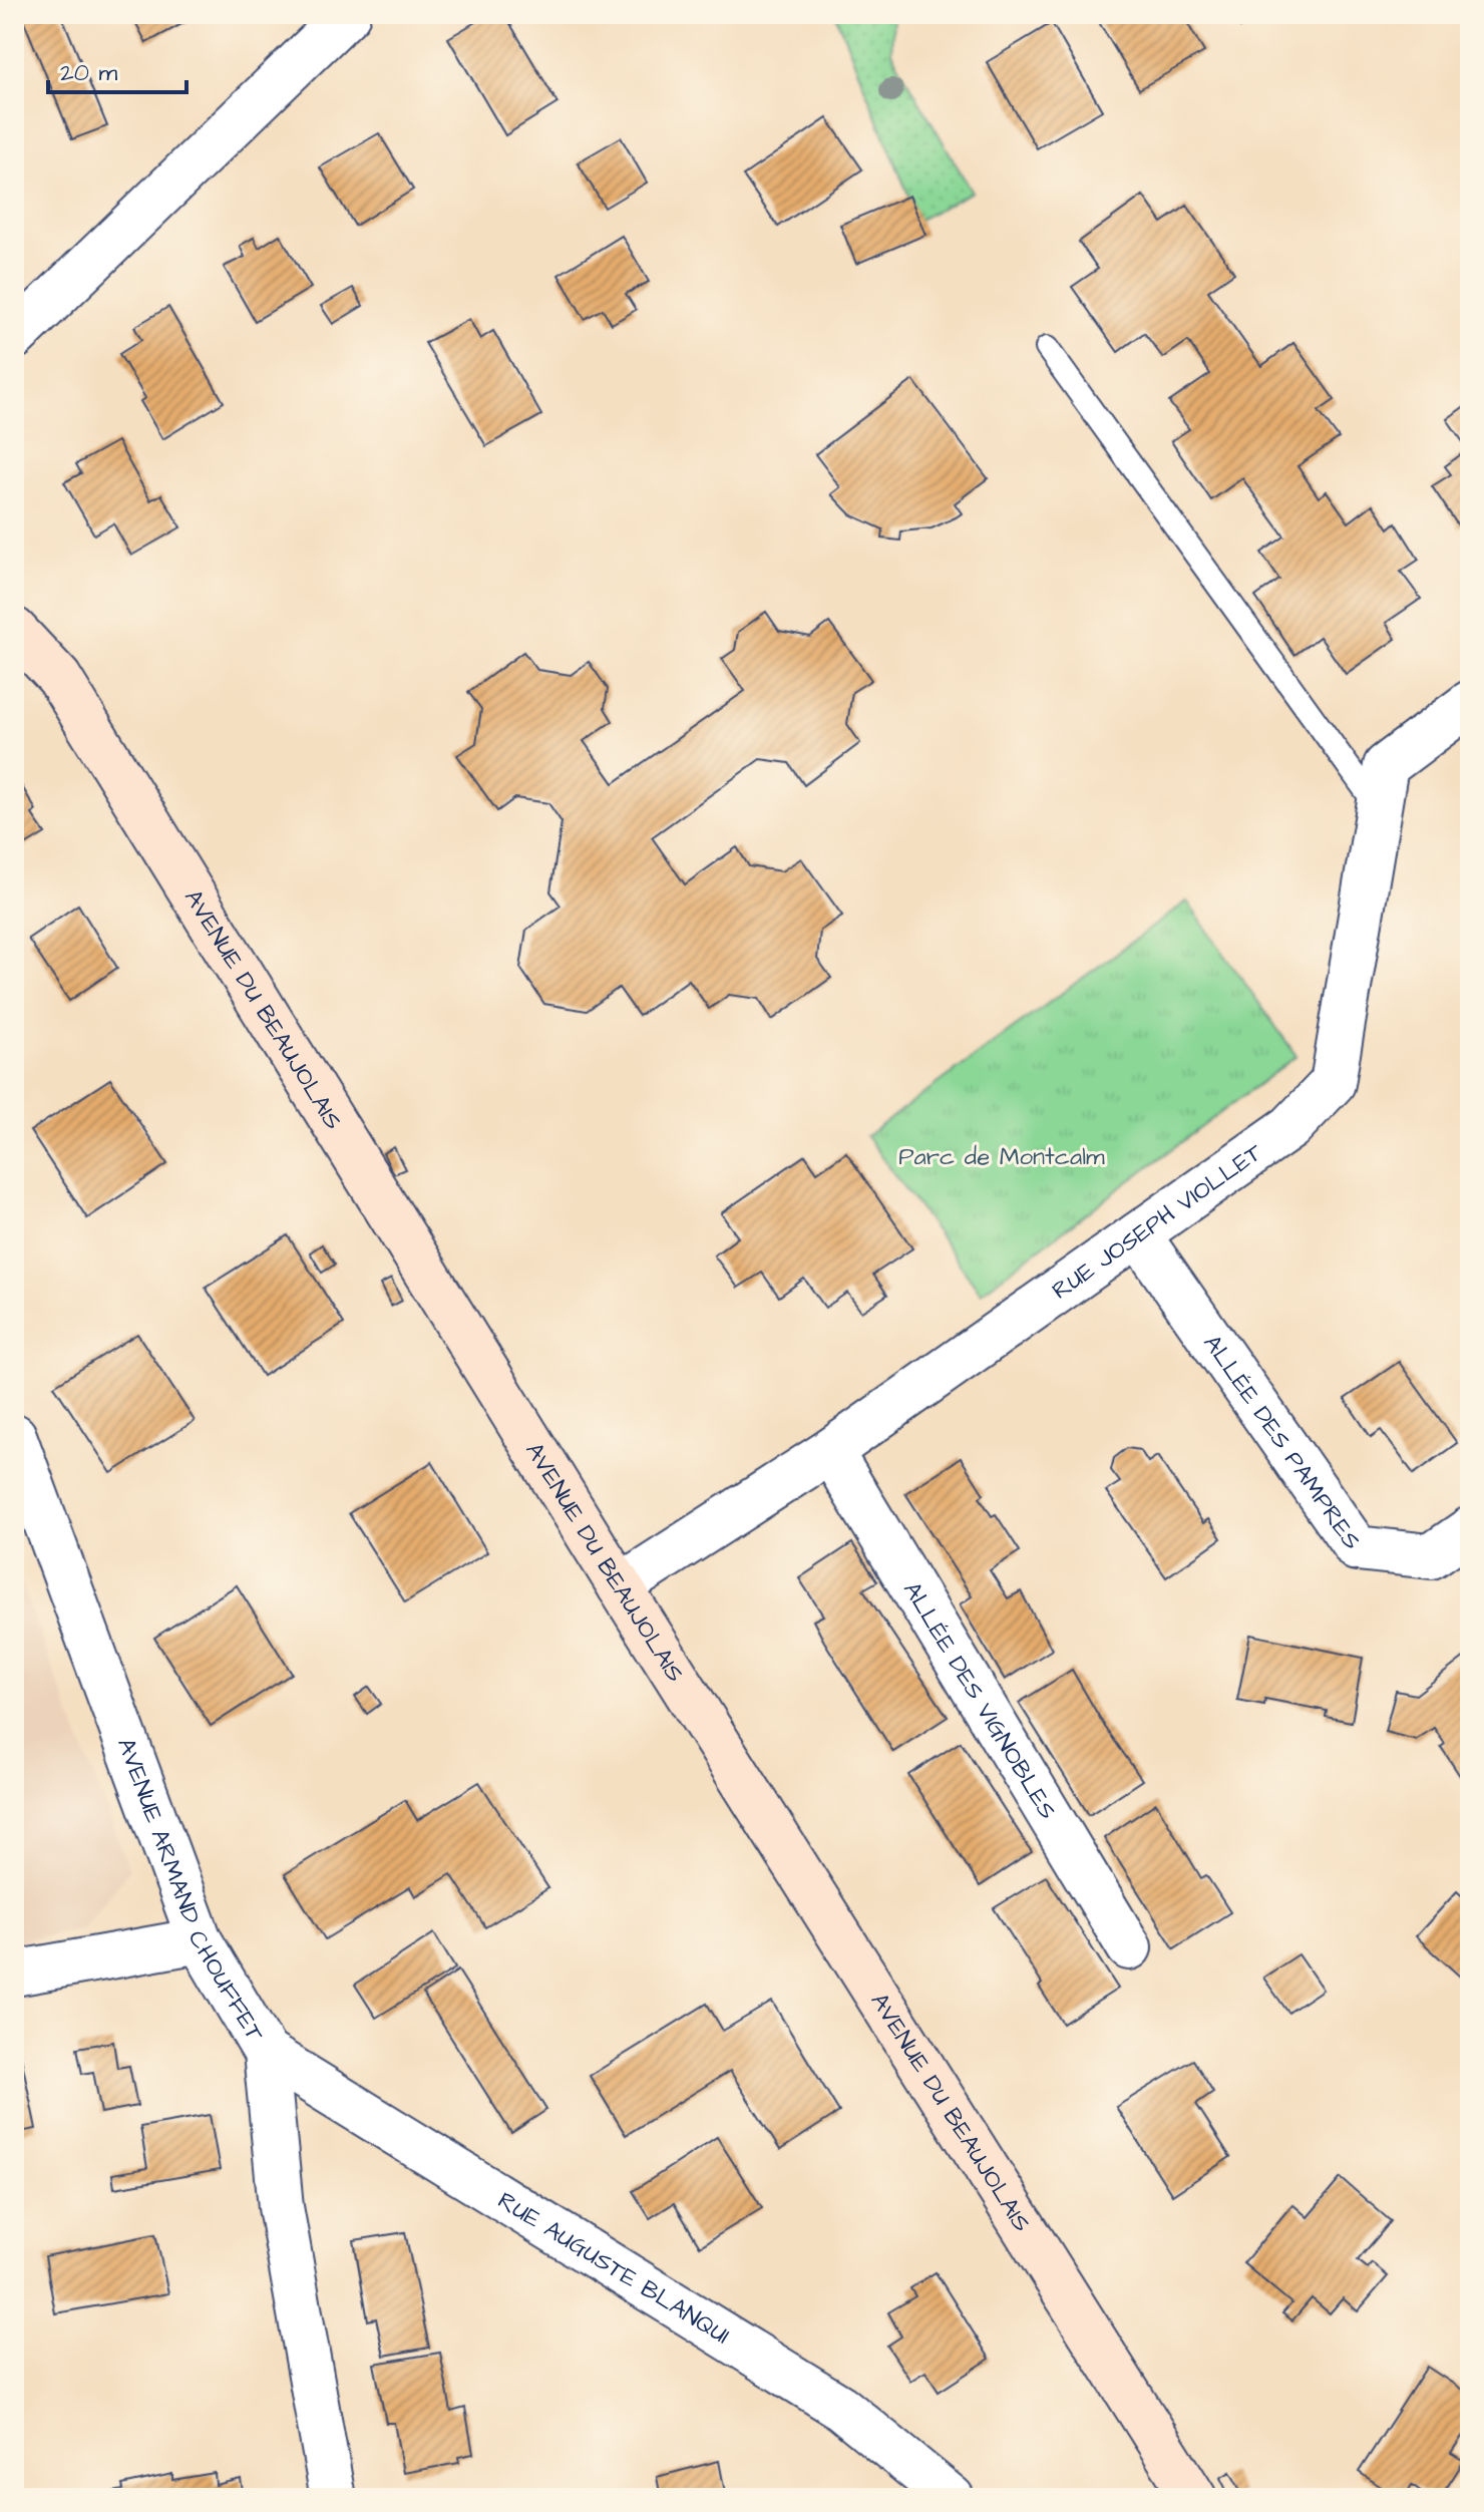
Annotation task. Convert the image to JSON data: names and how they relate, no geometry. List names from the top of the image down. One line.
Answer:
{"streets":{"main road":["AVENUE DU BEAUJOLAIS"],"street":["RUE JOSEPH VIOLLET","ALLÉE DES PAMPRES","ALLÉE DES VIGNOBLES","AVENUE ARMAND CHOUFFET","RUE AUGUSTE BLANQUI"]},"crossings":[["AVENUE DU BEAUJOLAIS","RUE JOSEPH VIOLLET"],["RUE JOSEPH VIOLLET","ALLÉE DES PAMPRES"],["RUE JOSEPH VIOLLET","ALLÉE DES VIGNOBLES"],["AVENUE ARMAND CHOUFFET","RUE AUGUSTE BLANQUI"]],"parks":["Parc de Montcalm"],"scale_bar":"20 m"}
